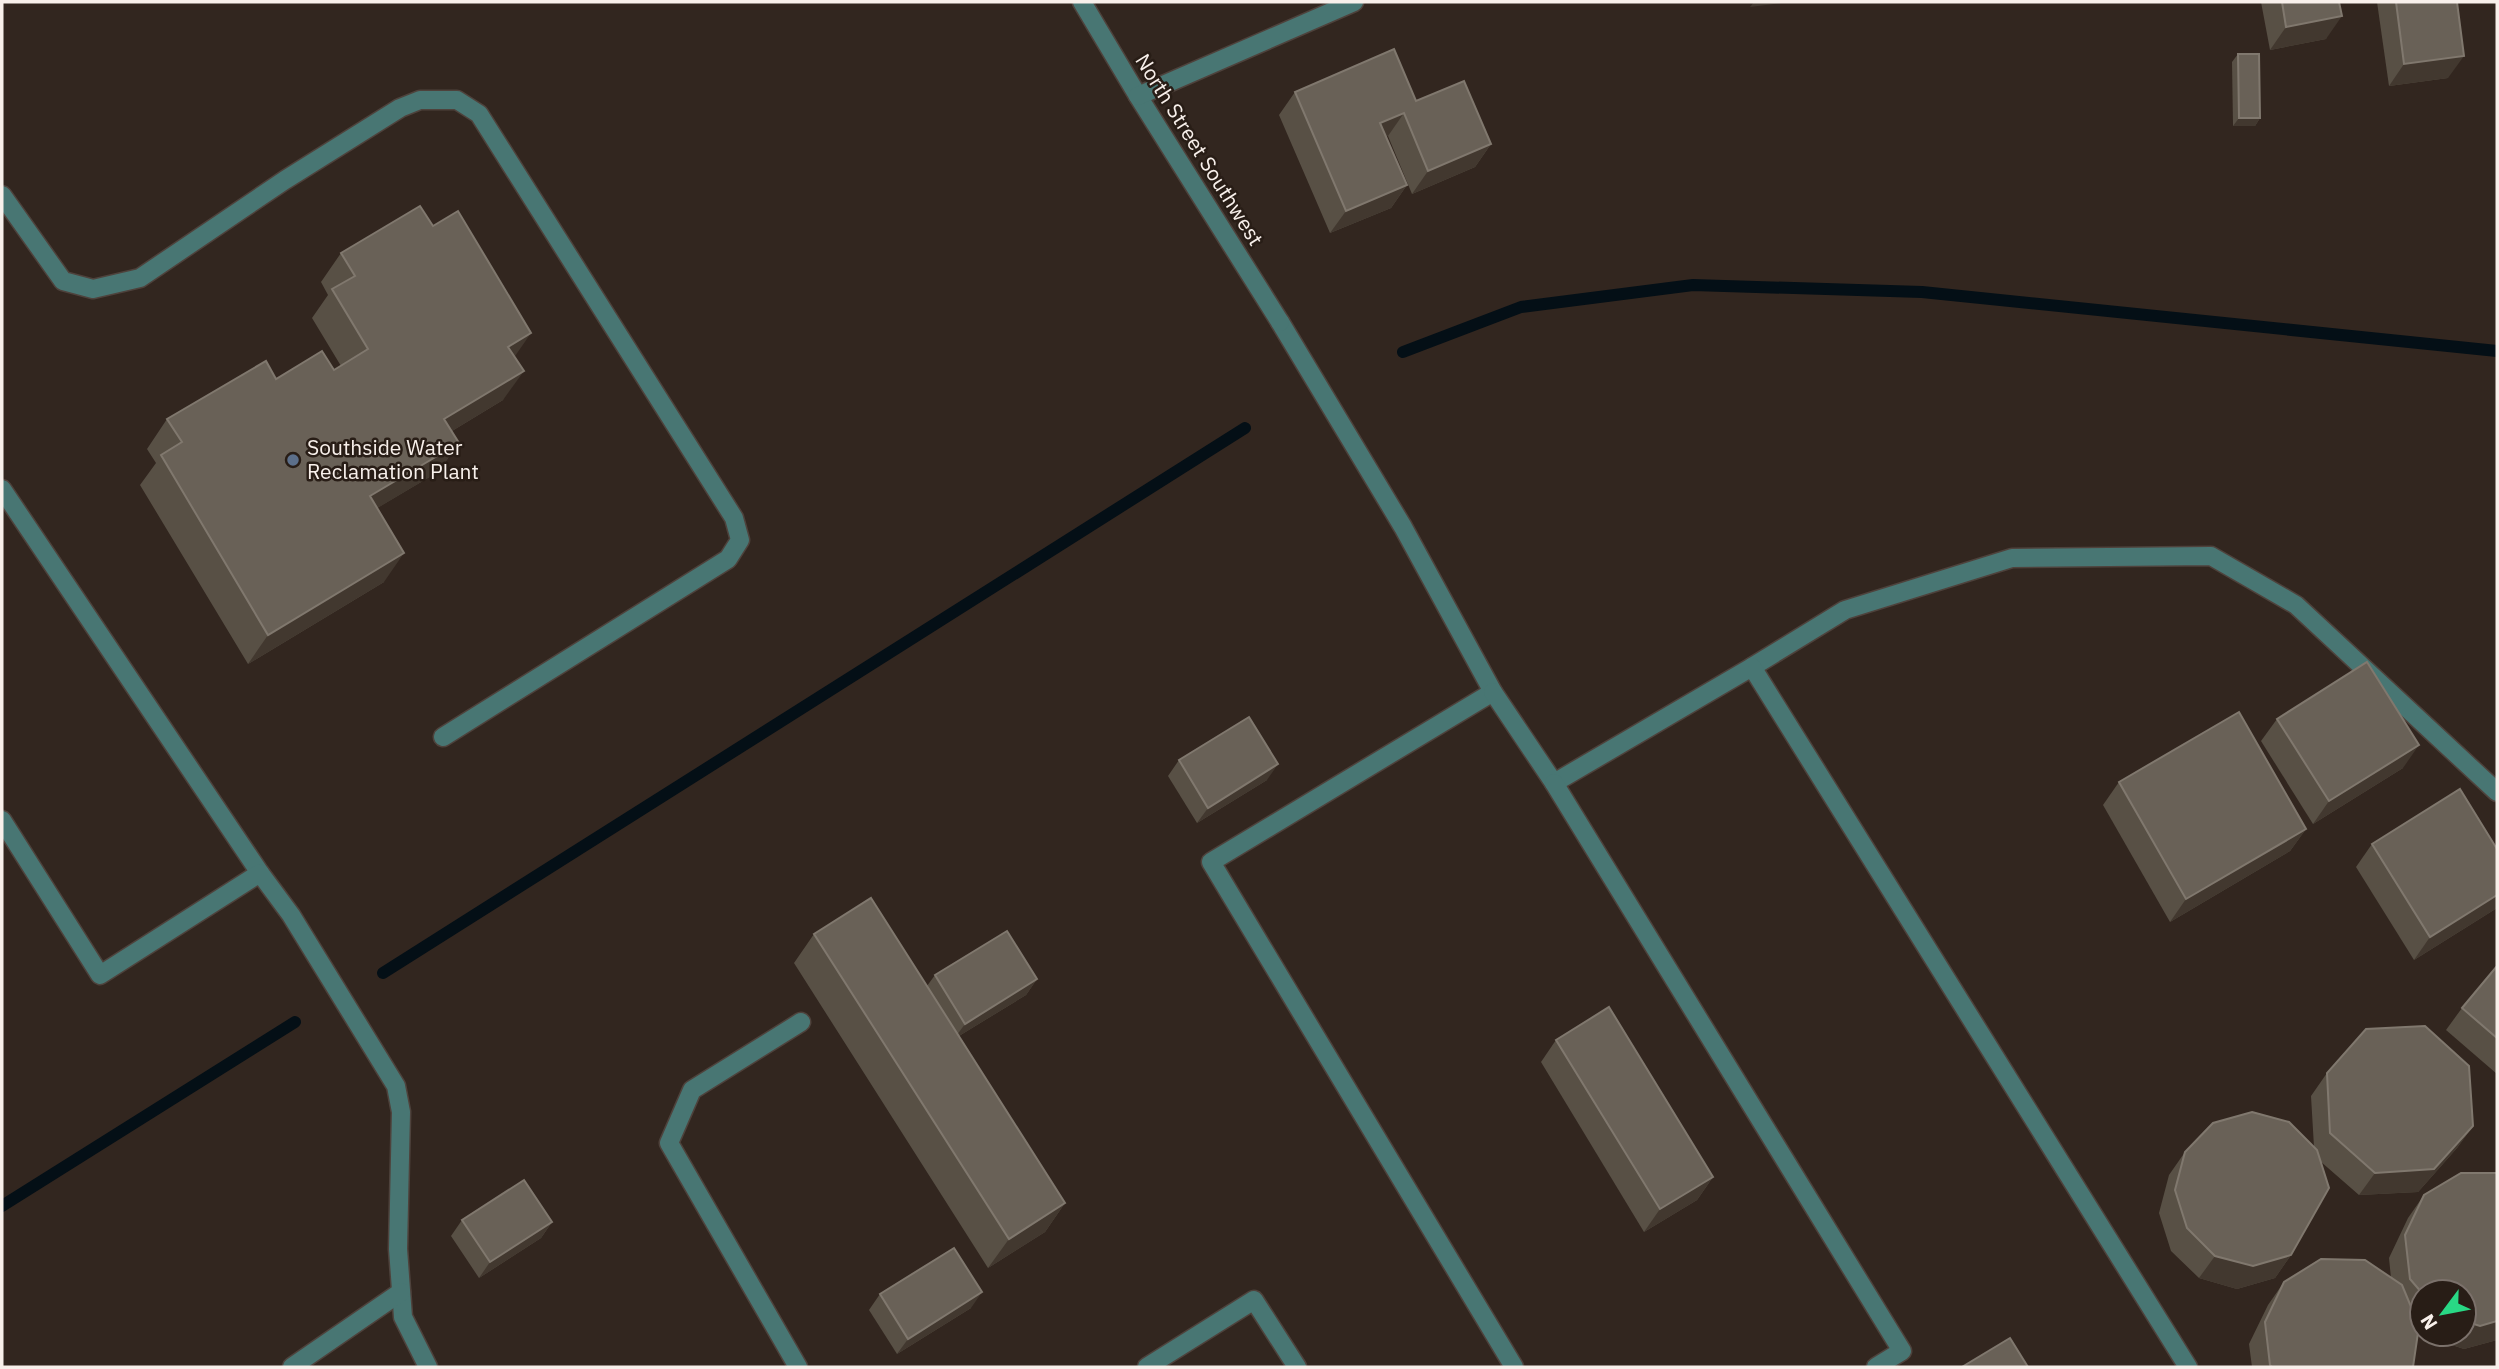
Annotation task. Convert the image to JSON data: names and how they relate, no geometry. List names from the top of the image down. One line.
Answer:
{"streets":{"street":["North Street Southwest"]},"places":["Southside Water Reclamation Plant"],"north":"bottom left"}
